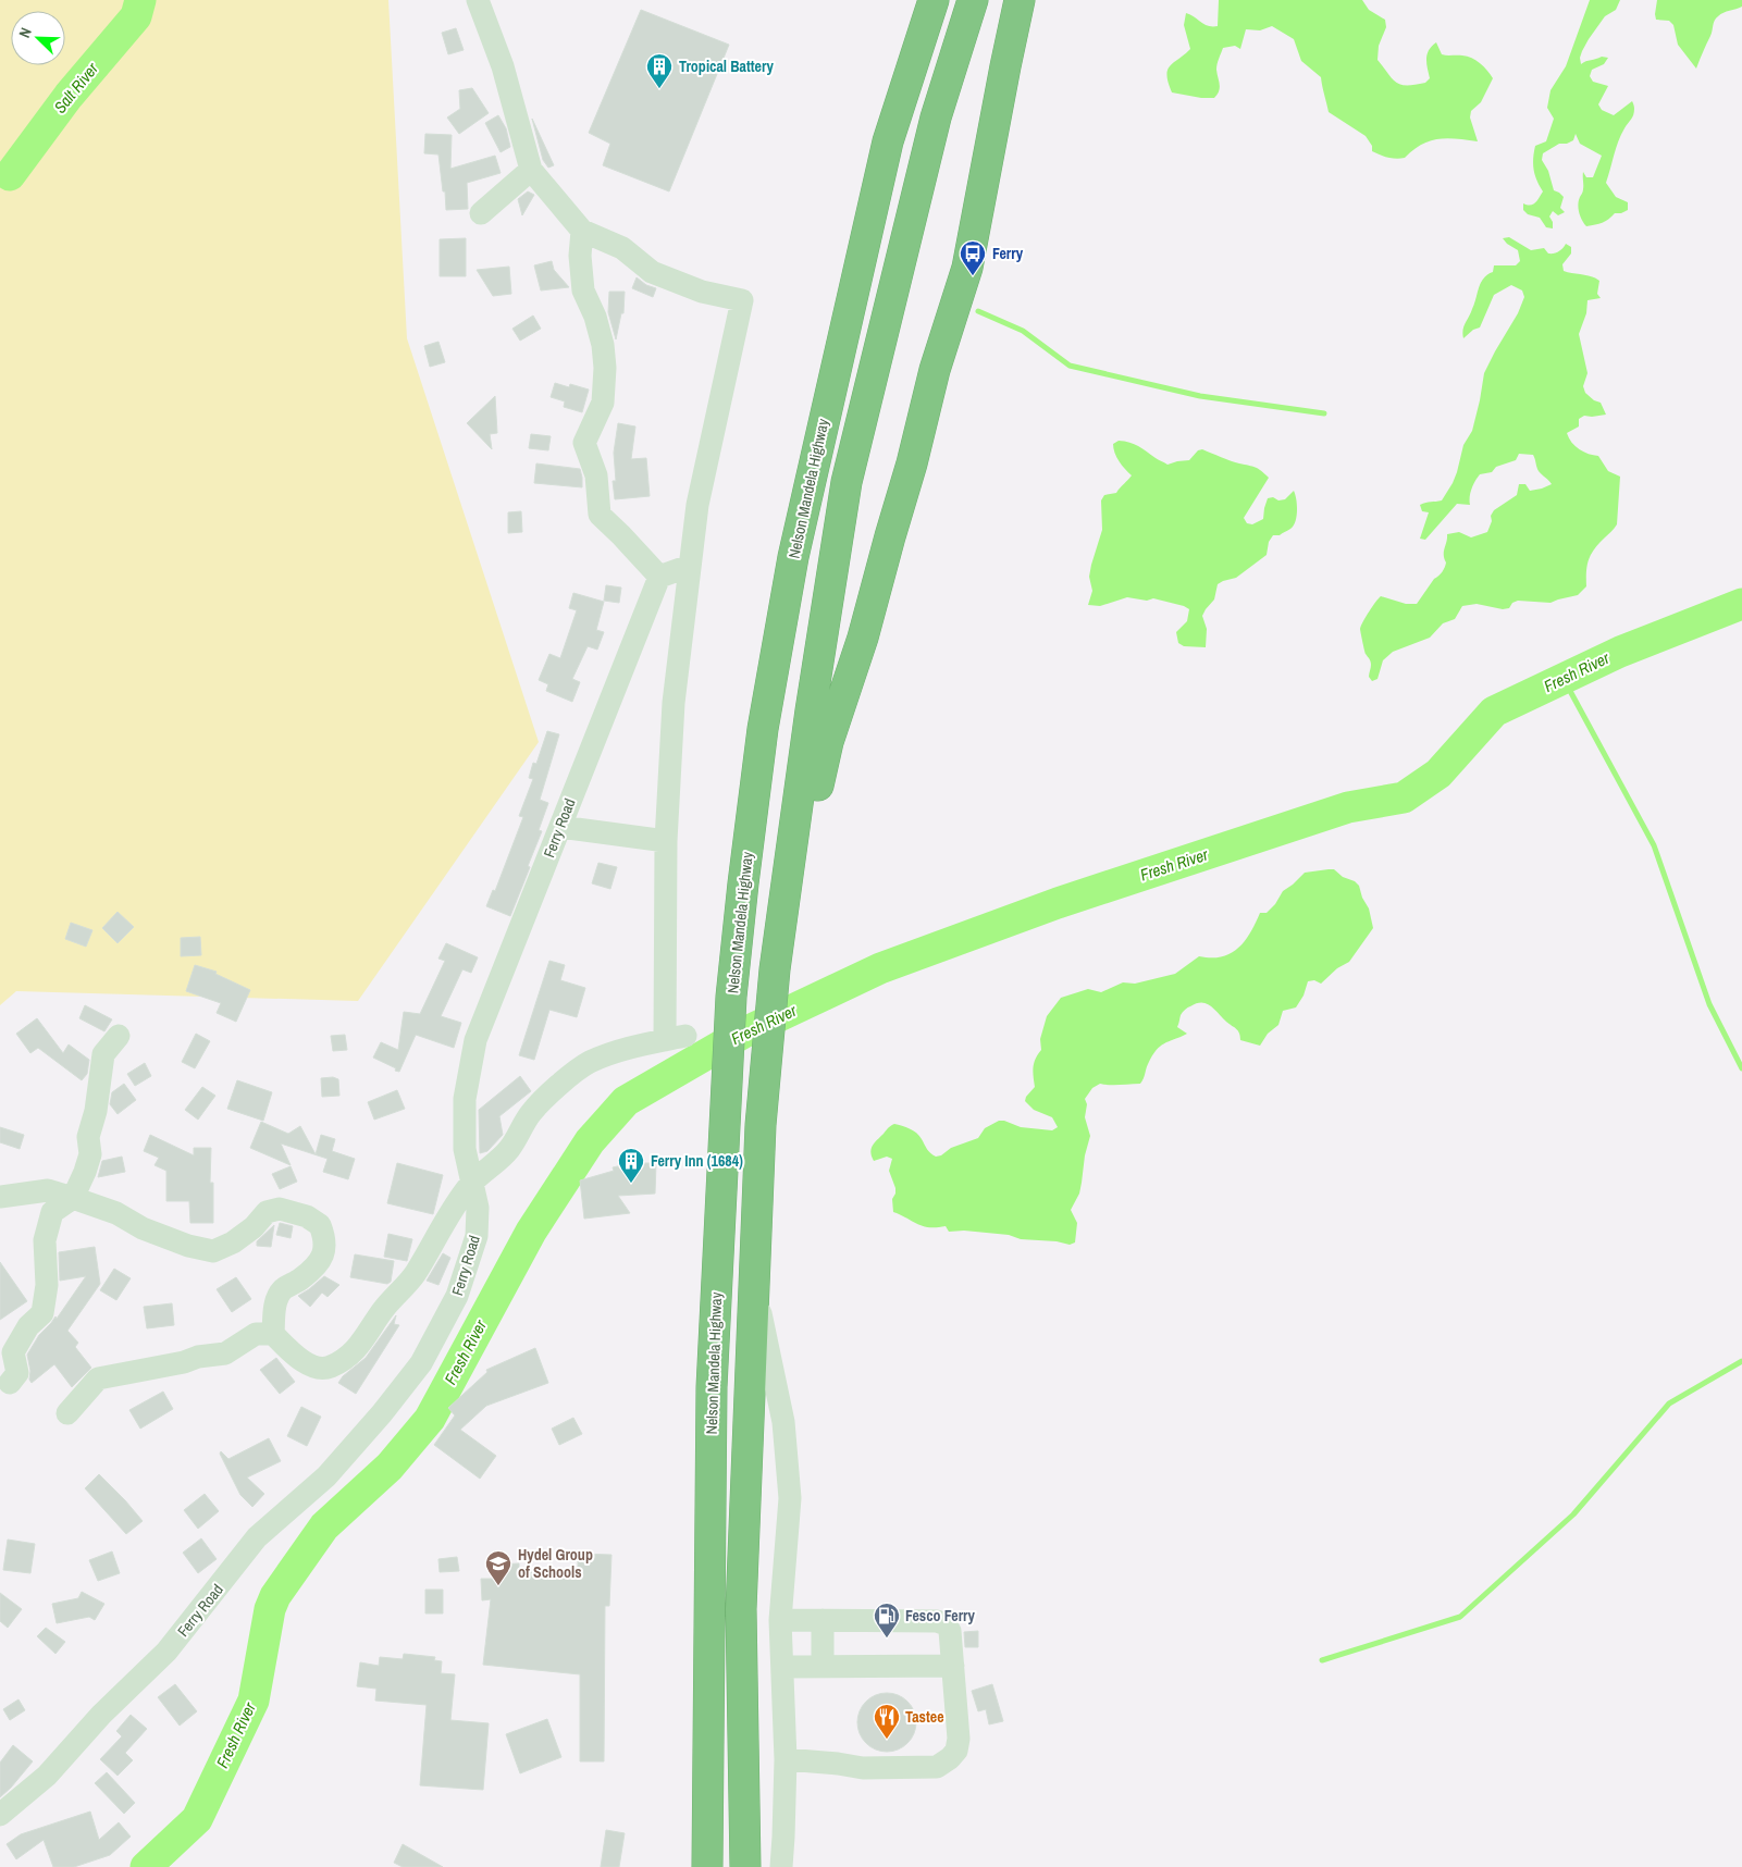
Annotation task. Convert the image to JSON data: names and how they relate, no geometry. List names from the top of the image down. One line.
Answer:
{"streets":{"highway":["Nelson Mandela Highway"],"street":["Ferry Road"]},"water":["Salt River","Fresh River"],"places":{"building":["Tropical Battery","Ferry Inn (1684)"],"bus stop":["Ferry"],"school or university":["Hydel Group of Schools"],"fuel station":["Fesco Ferry"],"restaurant":["Tastee"]},"north":"top left"}
